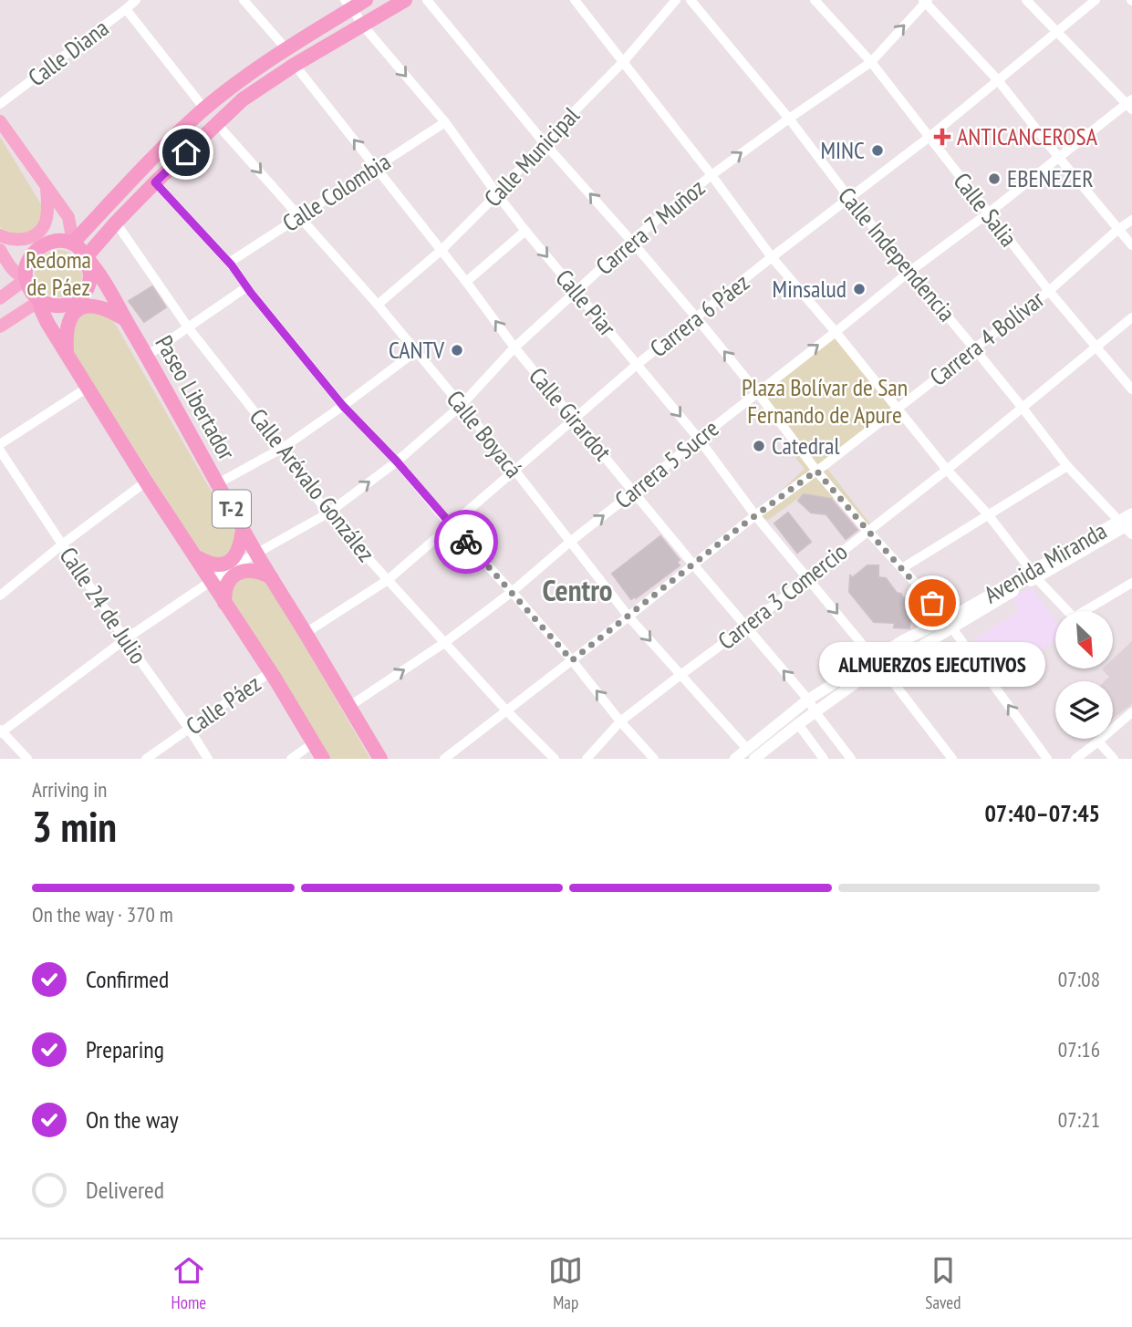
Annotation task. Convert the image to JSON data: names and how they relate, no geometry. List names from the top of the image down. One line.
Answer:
{"streets":{"highway":["Paseo Libertador","T-2"],"main road":["Avenida Miranda"],"street":["Calle Diana","Calle Municipal","Calle Colombia","Calle Salia","Carrera 7 Muñoz","Calle Independencia","Calle Piar","Carrera 6 Páez","Carrera 4 Bolívar","Calle Girardot","Calle Boyacá","Carrera 5 Sucre","Calle Arévalo González","Carrera 3 Comercio","Calle 24 de Julio","Calle Páez"]},"crossings":[["Calle Municipal","Calle Piar"],["Calle Municipal","Calle Girardot"],["Calle Municipal","Calle Boyacá"],["Calle Colombia","Calle Piar"],["Calle Colombia","Calle Girardot"],["Calle Colombia","Calle Boyacá"],["Calle Salia","Carrera 7 Muñoz"],["Calle Salia","Carrera 6 Páez"],["Calle Salia","Carrera 4 Bolívar"],["Calle Salia","Carrera 5 Sucre"],["Calle Salia","Carrera 3 Comercio"],["Carrera 7 Muñoz","Calle Independencia"],["Carrera 7 Muñoz","Calle Piar"],["Carrera 7 Muñoz","Paseo Libertador"],["Carrera 7 Muñoz","Calle Girardot"],["Carrera 7 Muñoz","Calle Boyacá"],["Carrera 7 Muñoz","Calle Arévalo González"],["Carrera 7 Muñoz","T-2"],["Carrera 7 Muñoz","Calle 24 de Julio"],["Calle Independencia","Carrera 6 Páez"],["Calle Independencia","Carrera 4 Bolívar"],["Calle Independencia","Carrera 5 Sucre"],["Calle Independencia","Avenida Miranda"],["Calle Independencia","Carrera 3 Comercio"],["Calle Piar","Carrera 6 Páez"],["Calle Piar","Carrera 4 Bolívar"],["Calle Piar","Carrera 5 Sucre"],["Calle Piar","Avenida Miranda"],["Calle Piar","Carrera 3 Comercio"],["Carrera 6 Páez","Paseo Libertador"],["Carrera 6 Páez","Calle Girardot"],["Carrera 6 Páez","Calle Boyacá"],["Carrera 6 Páez","Calle Arévalo González"],["Carrera 4 Bolívar","Calle Girardot"],["Carrera 4 Bolívar","Calle Boyacá"],["Carrera 4 Bolívar","Calle Arévalo González"],["Paseo Libertador","Carrera 5 Sucre"],["Paseo Libertador","T-2"],["Calle Girardot","Carrera 5 Sucre"],["Calle Girardot","Avenida Miranda"],["Calle Girardot","Carrera 3 Comercio"],["Calle Boyacá","Carrera 5 Sucre"],["Calle Boyacá","Avenida Miranda"],["Calle Boyacá","Carrera 3 Comercio"],["Carrera 5 Sucre","Calle Arévalo González"],["T-2","Calle Páez"],["Calle 24 de Julio","Calle Páez"]],"districts":["Centro"],"parks":["Redoma de Páez","Plaza Bolívar de San Fernando de Apure"],"places":{"health":["ANTICANCEROSA"],"other":["MINC","EBENEZER","Minsalud","CANTV","Catedral","ALMUERZOS EJECUTIVOS"]},"north":"bottom right","page":{"bubble":"ALMUERZOS EJECUTIVOS","heading":["3 min","Arriving in","07:40–07:45"],"bar":"On the way · 370 m","list":[["Confirmed","07:08"],["Preparing","07:16"],["On the way","07:21"],"Delivered"],"tabs":["Home","Map","Saved"]}}
